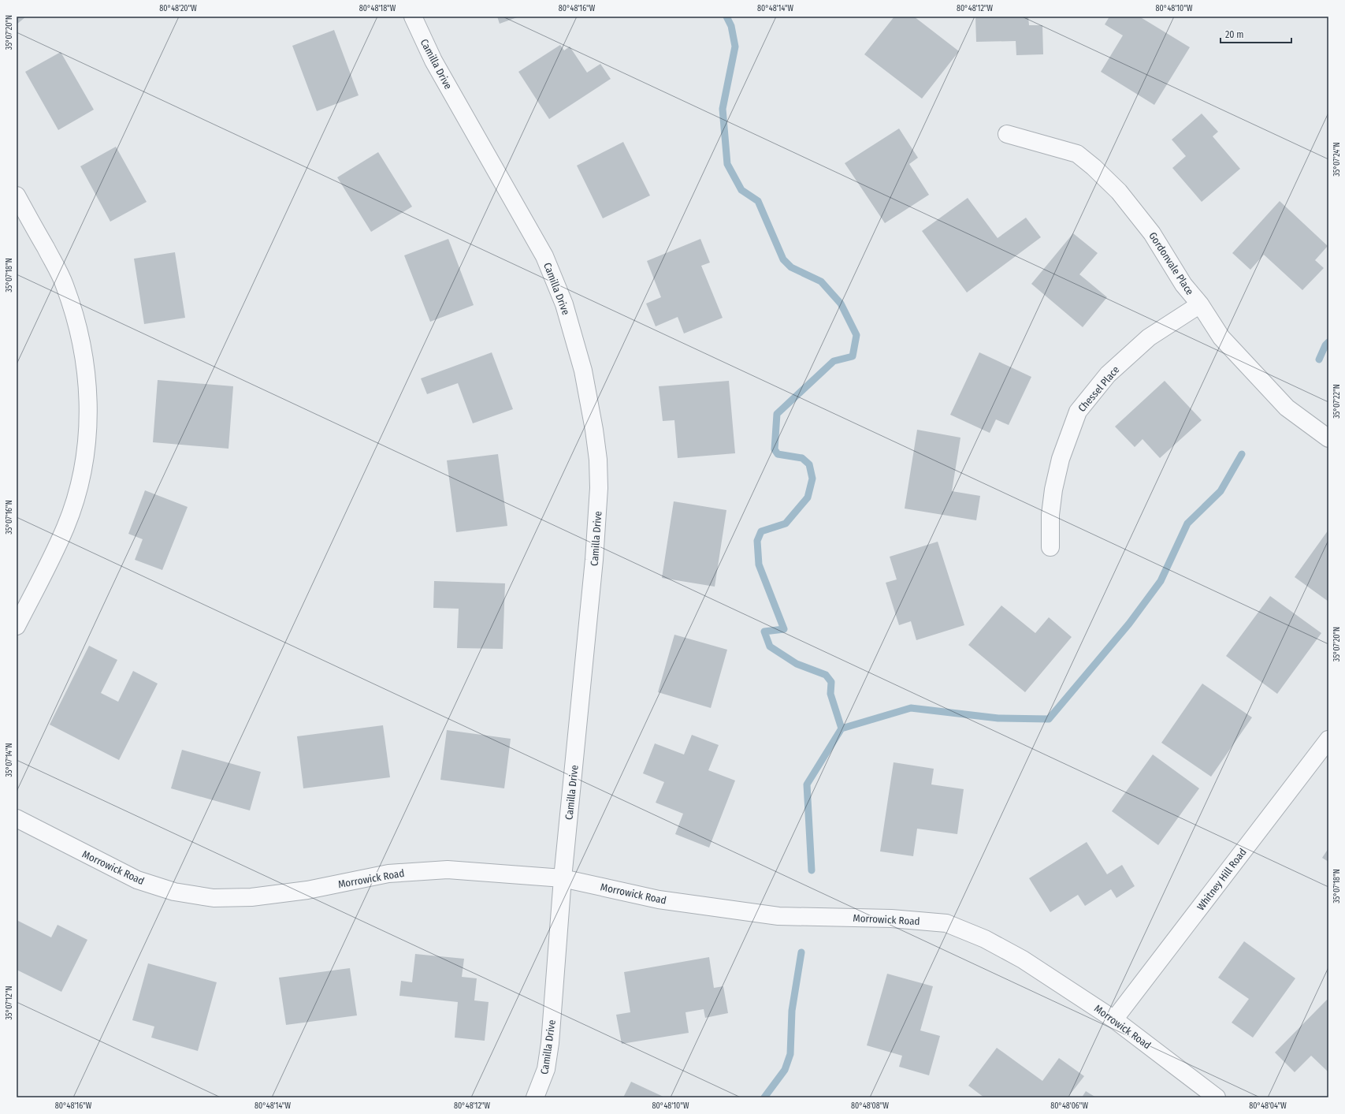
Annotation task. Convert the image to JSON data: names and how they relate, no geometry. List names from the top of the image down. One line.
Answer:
{"streets":{"street":["Camilla Drive","Gordonvale Place","Chessel Place","Morrowick Road","Whitney Hill Road"]},"crossings":[["Camilla Drive","Morrowick Road"],["Gordonvale Place","Chessel Place"],["Morrowick Road","Whitney Hill Road"]],"scale_bar":"20 m","coordinates":["80°48'20\"W","80°48'18\"W","80°48'16\"W","80°48'14\"W","80°48'12\"W","80°48'10\"W","35°07'20\"N","35°07'24\"N","35°07'18\"N","35°07'22\"N","35°07'16\"N","35°07'14\"N","35°07'12\"N","80°48'08\"W","80°48'06\"W","80°48'04\"W"]}
